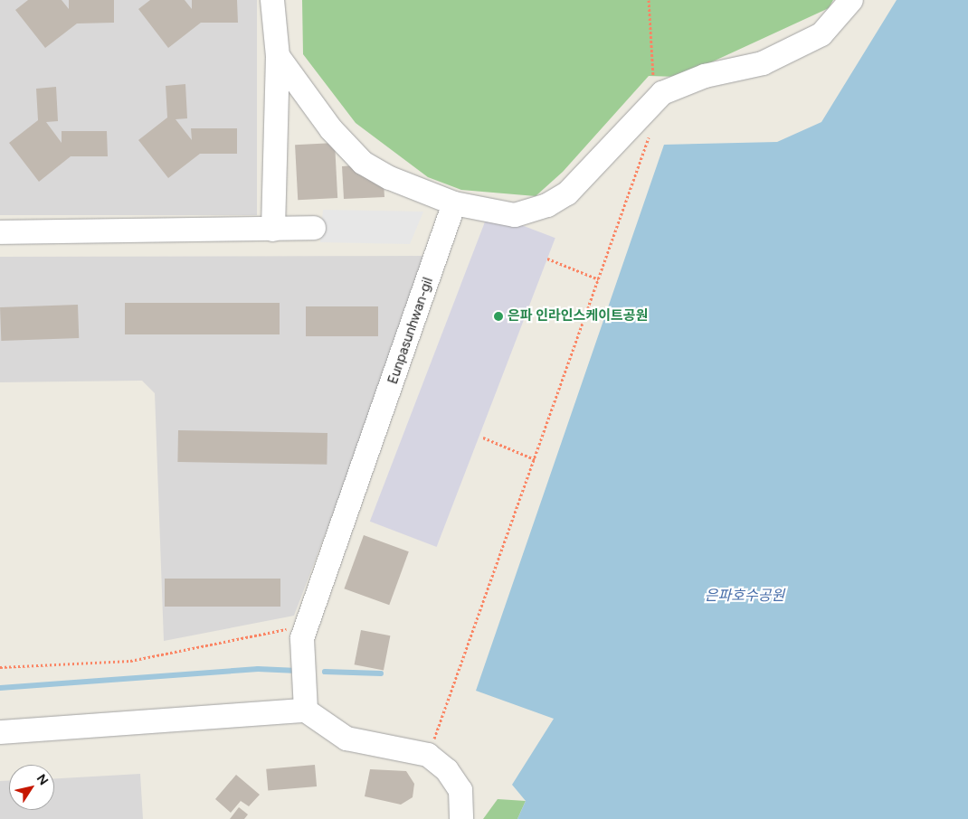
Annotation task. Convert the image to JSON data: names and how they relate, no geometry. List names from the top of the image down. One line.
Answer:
{"streets":{"street":["Eunpasunhwan-gil"]},"water":["은파호수공원"],"places":["은파 인라인스케이트공원"],"north":"top right"}
